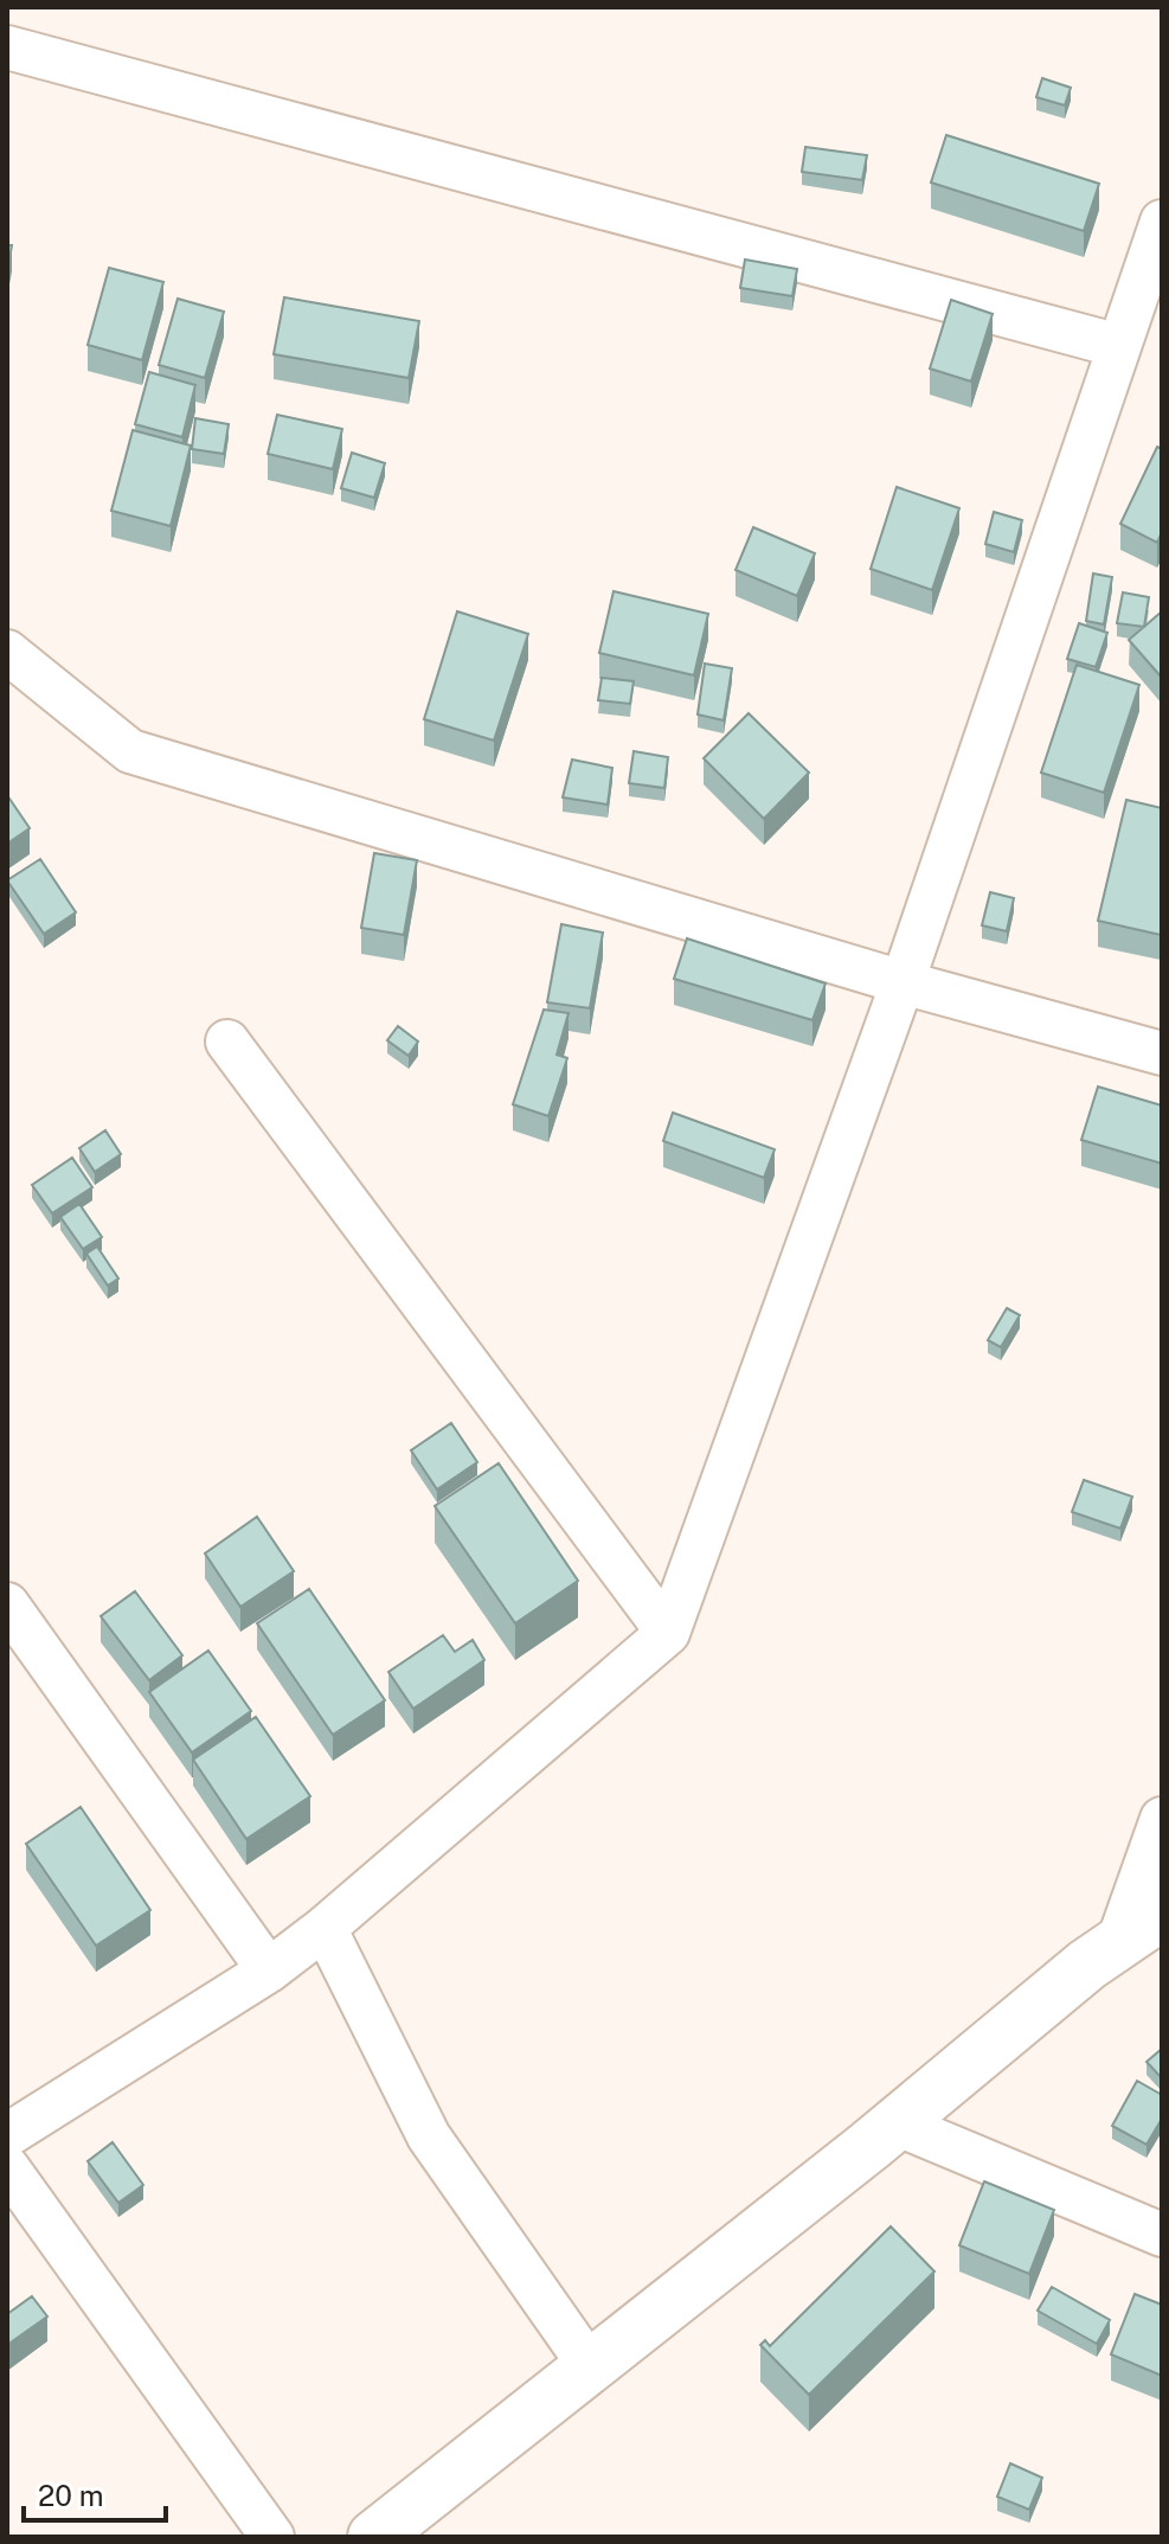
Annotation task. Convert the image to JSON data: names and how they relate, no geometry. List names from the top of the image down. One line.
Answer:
{"scale_bar":"20 m"}
